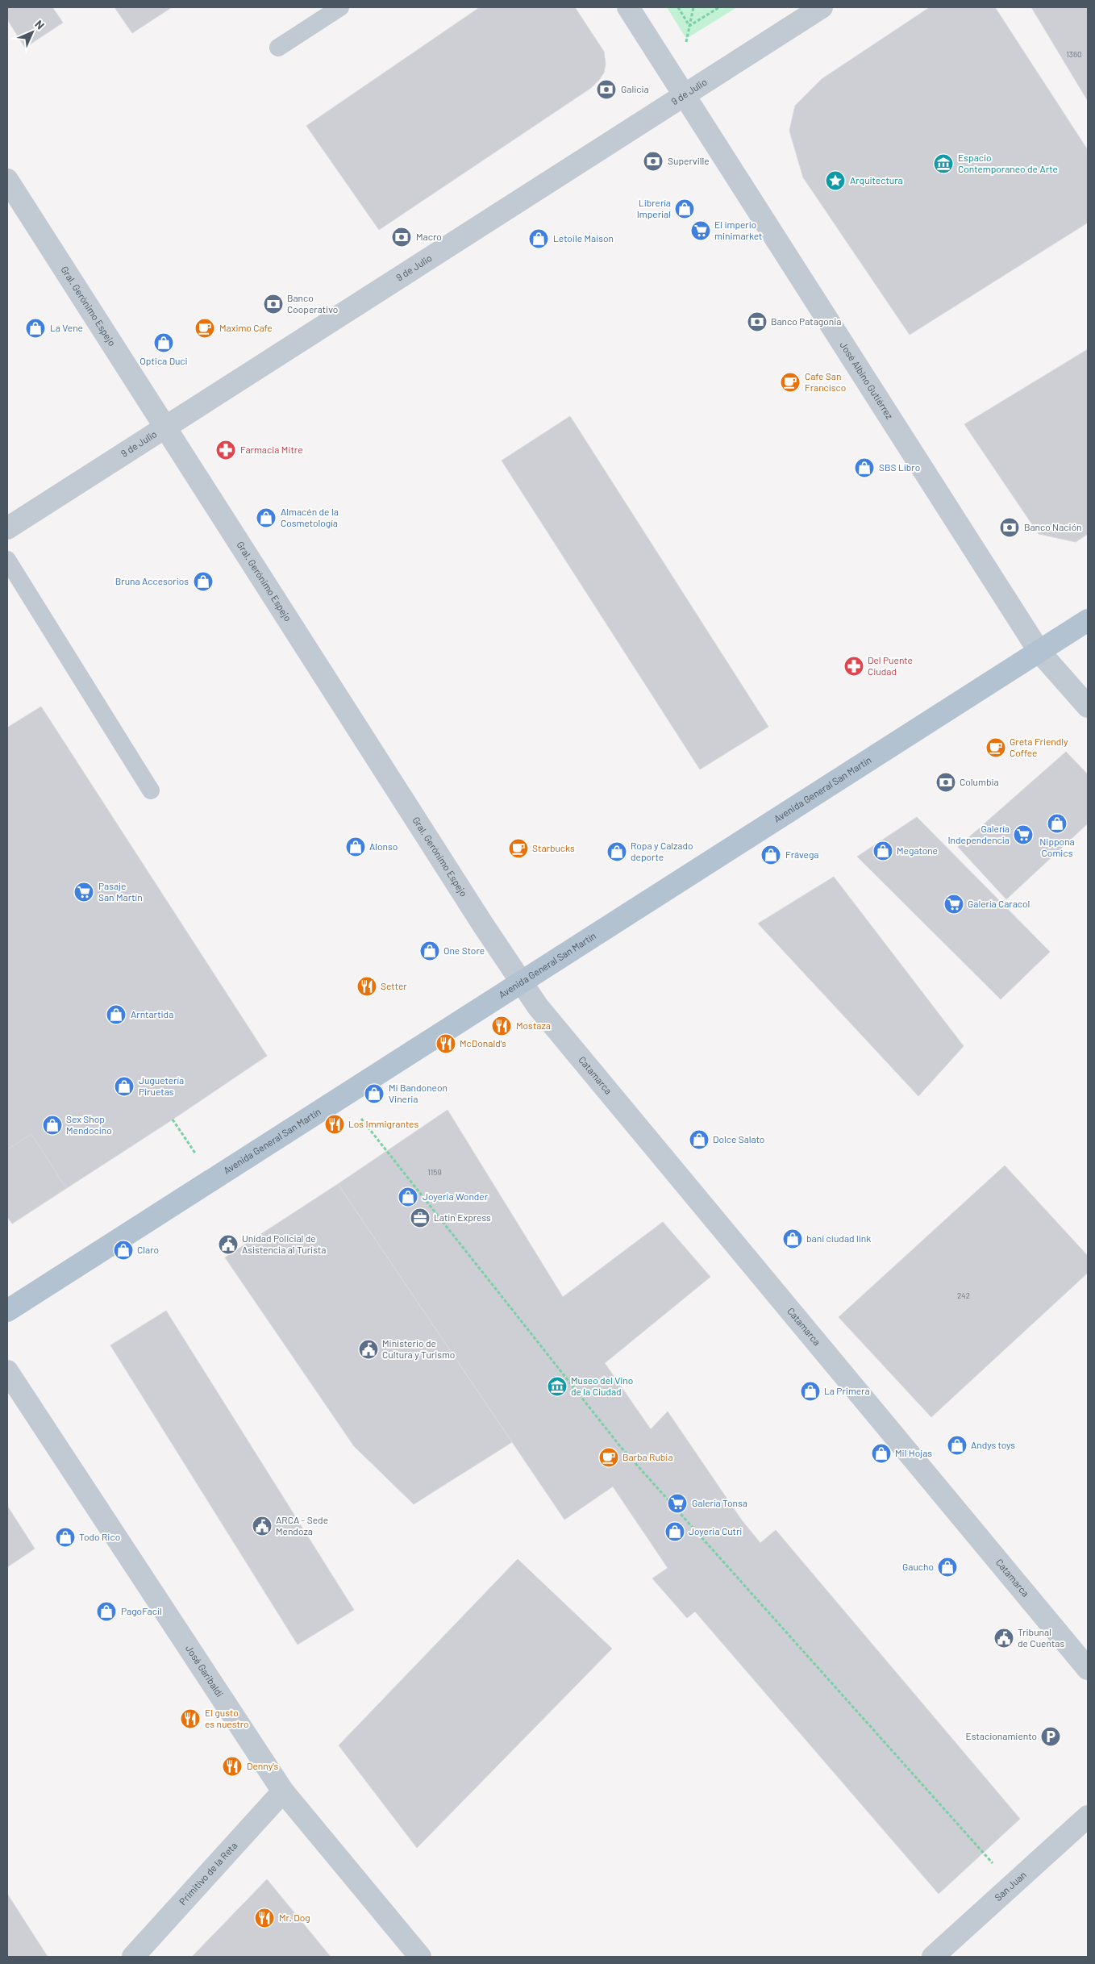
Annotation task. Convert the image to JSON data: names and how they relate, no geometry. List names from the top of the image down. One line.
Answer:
{"streets":{"main road":["Avenida General San Martín"],"street":["9 de Julio","Gral. Gerónimo Espejo","José Albino Gutiérrez","Catamarca","José Garibaldi","Primitivo de la Reta","San Juan"]},"crossings":[["9 de Julio","Gral. Gerónimo Espejo"],["9 de Julio","José Albino Gutiérrez"],["Gral. Gerónimo Espejo","Avenida General San Martín"],["Gral. Gerónimo Espejo","Catamarca"],["José Albino Gutiérrez","Avenida General San Martín"],["Avenida General San Martín","Catamarca"],["José Garibaldi","Primitivo de la Reta"]],"places":{"bank":["Galicia","Superville","Macro","Banco Cooperativo","Banco Patagonia","Banco Nación","Columbia"],"museum":["Espacio Contemporaneo de Arte","Museo del Vino de la Ciudad"],"place":["Arquitectura"],"shop":["Librería Imperial","Letoile Maison","La Vene","Optica Duci","SBS Libro","Almacén de la Cosmetología","Bruna Accesorios","Nippona Comics","Alonso","Megatone","Ropa y Calzado deporte","Frávega","One Store","Arntartida","Juguetería Piruetas","Mi Bandoneon Vineria","Sex Shop Mendocino","Dolce Salato","Joyeria Wonder","bani ciudad link","Claro","La Primera","Andys toys","Mil Hojas","Joyeria Cutri","Todo Rico","Gaucho","PagoFacil"],"supermarket":["El imperio minimarket","Galería Independencia","Pasaje San Martín","Galería Caracol","Galería Tonsa"],"cafe":["Maximo Cafe","Cafe San Francisco","Greta Friendly Coffee","Starbucks","Barba Rubia"],"pharmacy":["Farmacia Mitre","Del Puente Ciudad"],"restaurant":["Setter","Mostaza","McDonald's","Los Immigrantes","El gusto es nuestro","Denny's","Mr. Dog"],"office":["Latin Express"],"public building":["Unidad Policial de Asistencia al Turista","Ministerio de Cultura y Turismo","ARCA - Sede Mendoza","Tribunal de Cuentas"],"parking":["Estacionamiento"]},"house_numbers":["1360","1159","242"],"north":"top right"}
